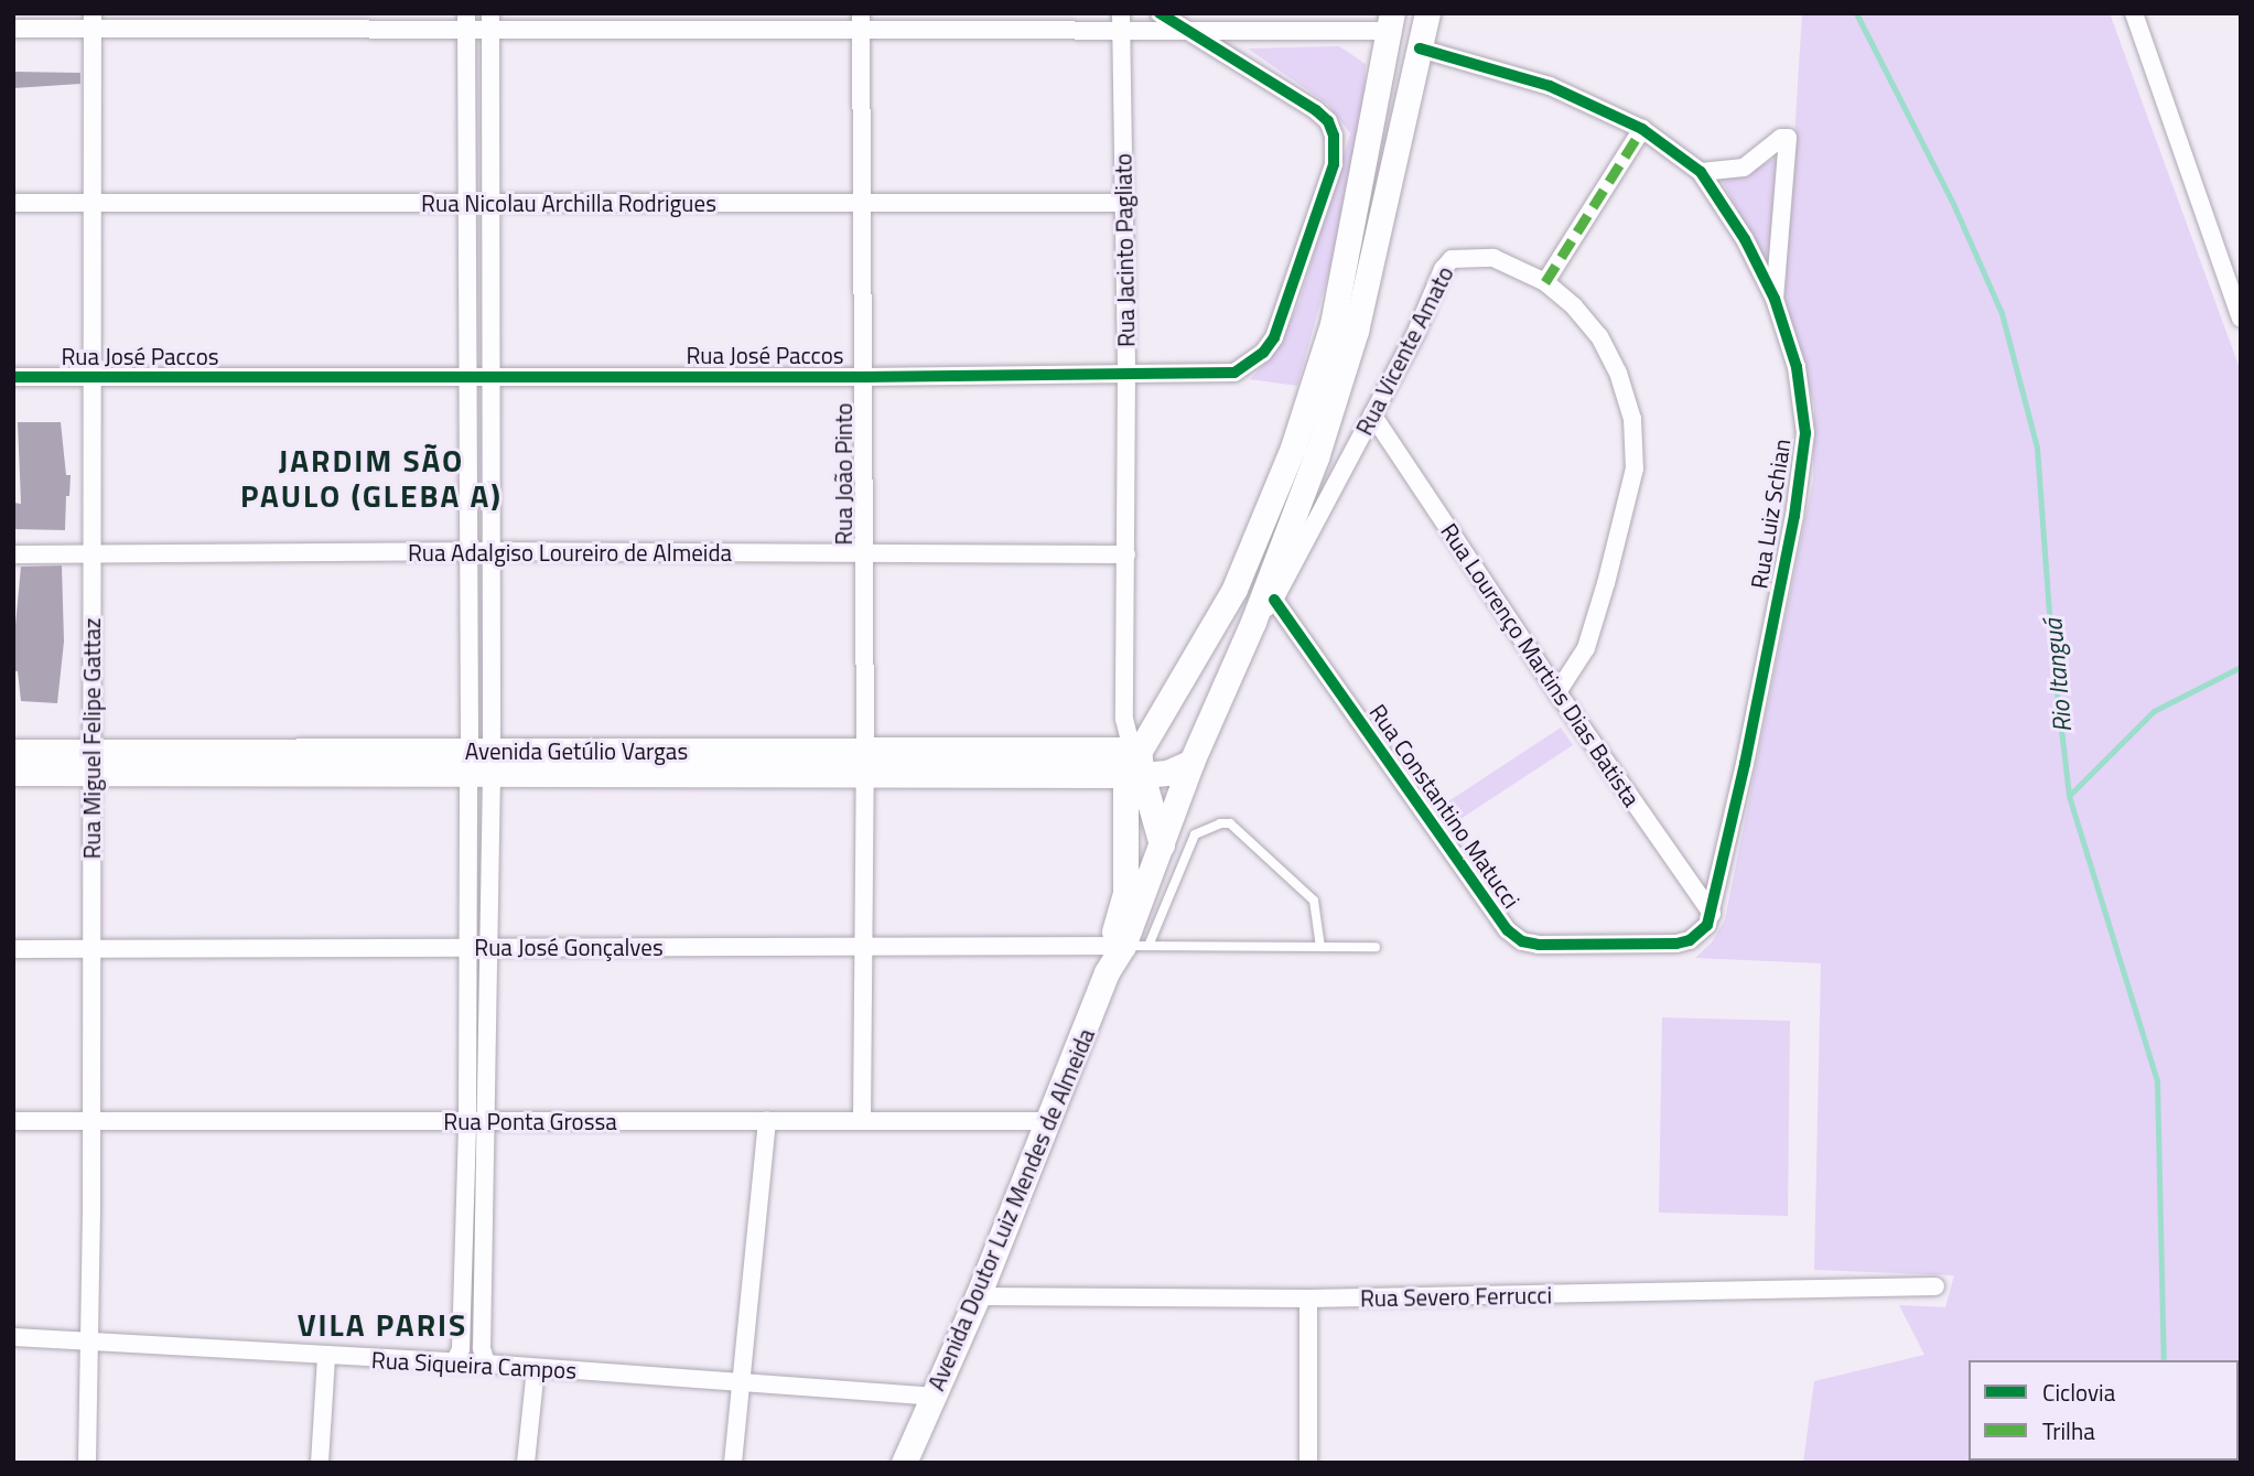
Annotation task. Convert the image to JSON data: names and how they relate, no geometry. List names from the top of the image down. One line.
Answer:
{"streets":{"main road":["Avenida Getúlio Vargas","Avenida Doutor Luiz Mendes de Almeida"],"street":["Rua Nicolau Archilla Rodrigues","Rua Jacinto Pagliato","Rua Vicente Amato","Rua José Paccos","Rua João Pinto","Rua Luiz Schian","Rua Adalgiso Loureiro de Almeida","Rua Lourenço Martins Dias Batista","Rua Miguel Felipe Gattaz","Rua Constantino Matucci","Rua José Gonçalves","Rua Ponta Grossa","Rua Severo Ferrucci","Rua Siqueira Campos"]},"crossings":[["Rua Nicolau Archilla Rodrigues","Rua Jacinto Pagliato"],["Rua Nicolau Archilla Rodrigues","Rua João Pinto"],["Rua Nicolau Archilla Rodrigues","Rua Miguel Felipe Gattaz"],["Rua Jacinto Pagliato","Rua José Paccos"],["Rua Jacinto Pagliato","Rua Adalgiso Loureiro de Almeida"],["Rua Jacinto Pagliato","Avenida Getúlio Vargas"],["Rua Vicente Amato","Rua Lourenço Martins Dias Batista"],["Rua Vicente Amato","Rua Constantino Matucci"],["Rua Vicente Amato","Avenida Doutor Luiz Mendes de Almeida"],["Rua José Paccos","Rua João Pinto"],["Rua José Paccos","Rua Miguel Felipe Gattaz"],["Rua João Pinto","Rua Adalgiso Loureiro de Almeida"],["Rua João Pinto","Avenida Getúlio Vargas"],["Rua João Pinto","Rua José Gonçalves"],["Rua João Pinto","Rua Ponta Grossa"],["Rua Luiz Schian","Rua Lourenço Martins Dias Batista"],["Rua Luiz Schian","Rua Constantino Matucci"],["Rua Luiz Schian","Avenida Doutor Luiz Mendes de Almeida"],["Rua Adalgiso Loureiro de Almeida","Rua Miguel Felipe Gattaz"],["Rua Lourenço Martins Dias Batista","Rua Constantino Matucci"],["Rua Miguel Felipe Gattaz","Avenida Getúlio Vargas"],["Rua Miguel Felipe Gattaz","Rua José Gonçalves"],["Rua Miguel Felipe Gattaz","Rua Ponta Grossa"],["Rua Miguel Felipe Gattaz","Rua Siqueira Campos"],["Avenida Getúlio Vargas","Avenida Doutor Luiz Mendes de Almeida"],["Rua José Gonçalves","Avenida Doutor Luiz Mendes de Almeida"],["Rua Ponta Grossa","Avenida Doutor Luiz Mendes de Almeida"],["Avenida Doutor Luiz Mendes de Almeida","Rua Severo Ferrucci"],["Avenida Doutor Luiz Mendes de Almeida","Rua Siqueira Campos"]],"districts":["JARDIM SÃO PAULO (GLEBA A)","VILA PARIS"],"water":["Rio Itanguá"],"legend":["Ciclovia","Trilha"]}
